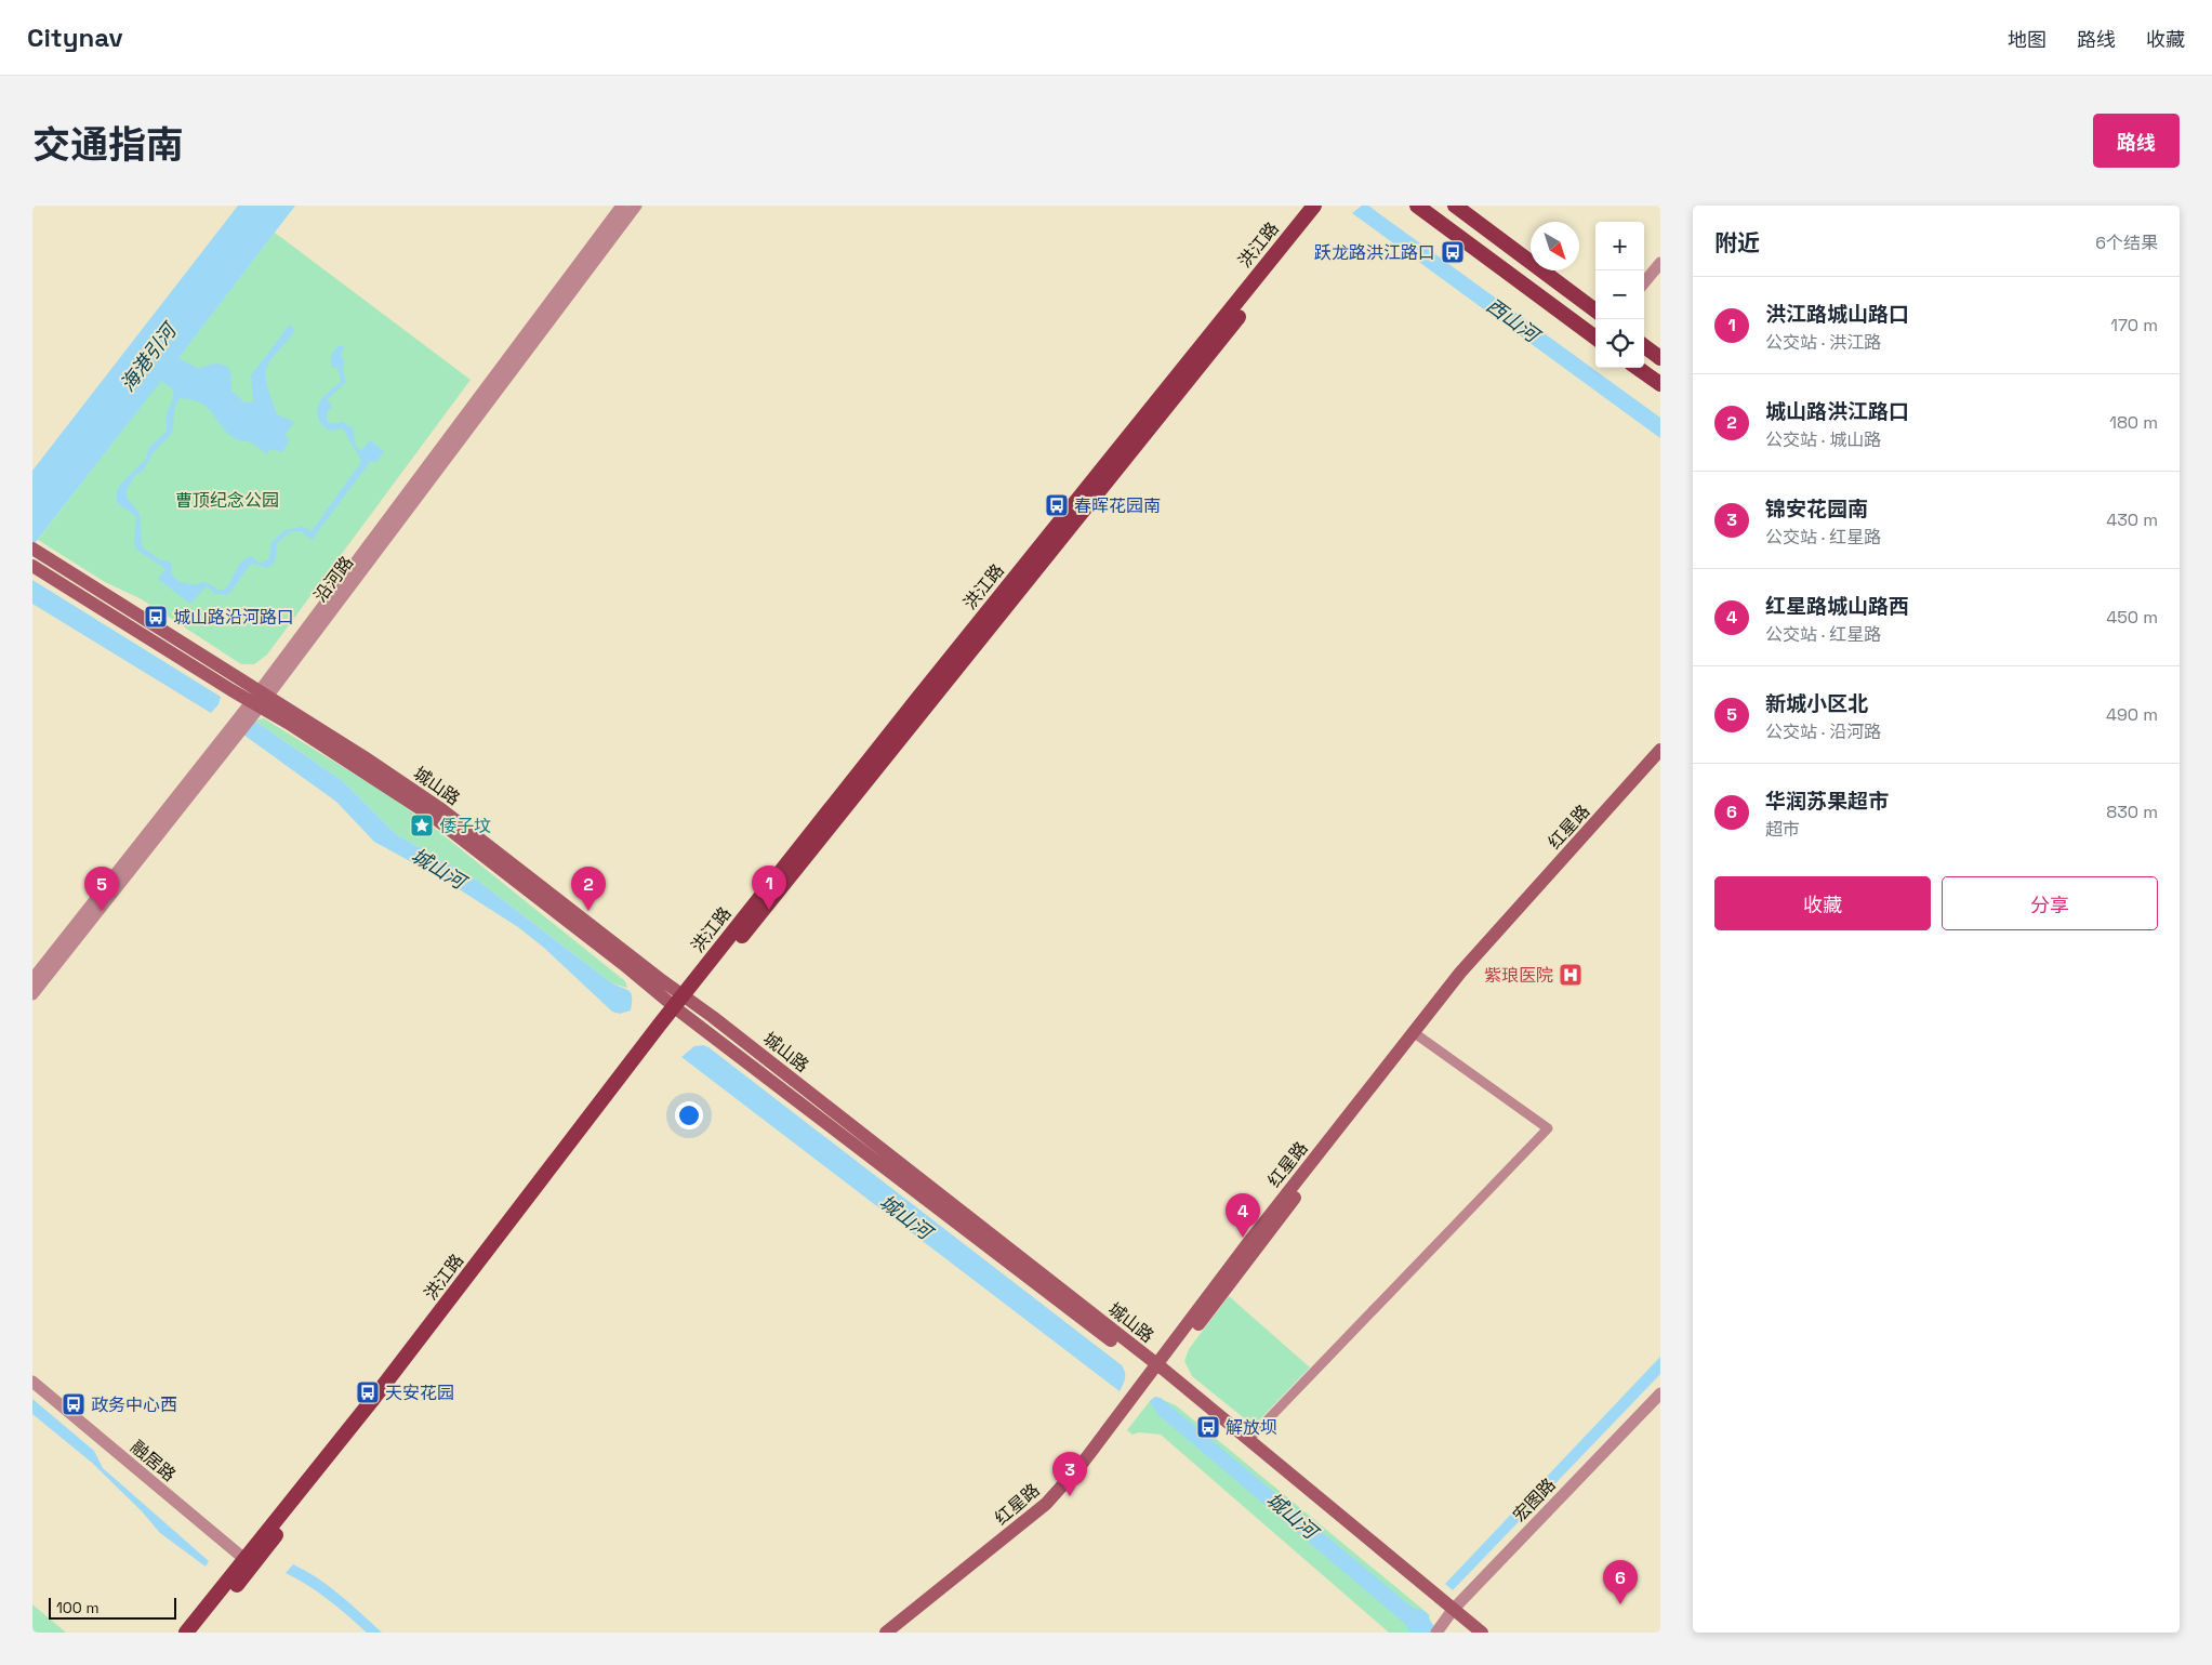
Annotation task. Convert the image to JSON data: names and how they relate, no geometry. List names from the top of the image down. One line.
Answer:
{"streets":{"main road":["洪江路","城山路","红星路"],"street":["沿河路","融居路","宏图路"]},"crossings":[["洪江路","城山路"],["洪江路","融居路"],["沿河路","城山路"],["城山路","红星路"],["城山路","宏图路"]],"water":["西山河","海港引河","城山河"],"parks":["曹顶纪念公园"],"places":{"bus stop":["跃龙路洪江路口","春晖花园南","城山路沿河路口","天安花园","政务中心西","解放坝"],"place":["倭子坟"],"hospital":["紫琅医院"]},"scale_bar":"100 m","north":"bottom right","page":{"header":"Citynav","nav":["地图","路线","收藏"],"title":"交通指南","buttons":["路线",["收藏","分享"]],"heading":["附近","6个结果"],"map_buttons":["+","−"],"list":[{"mark":"1","name":"洪江路城山路口","note":"公交站 · 洪江路","value":"170 m"},{"mark":"2","name":"城山路洪江路口","note":"公交站 · 城山路","value":"180 m"},{"mark":"3","name":"锦安花园南","note":"公交站 · 红星路","value":"430 m"},{"mark":"4","name":"红星路城山路西","note":"公交站 · 红星路","value":"450 m"},{"mark":"5","name":"新城小区北","note":"公交站 · 沿河路","value":"490 m"},{"mark":"6","name":"华润苏果超市","note":"超市","value":"830 m"}],"pins":["1","2","5","4","3","6"],"scale":"100 m"}}
